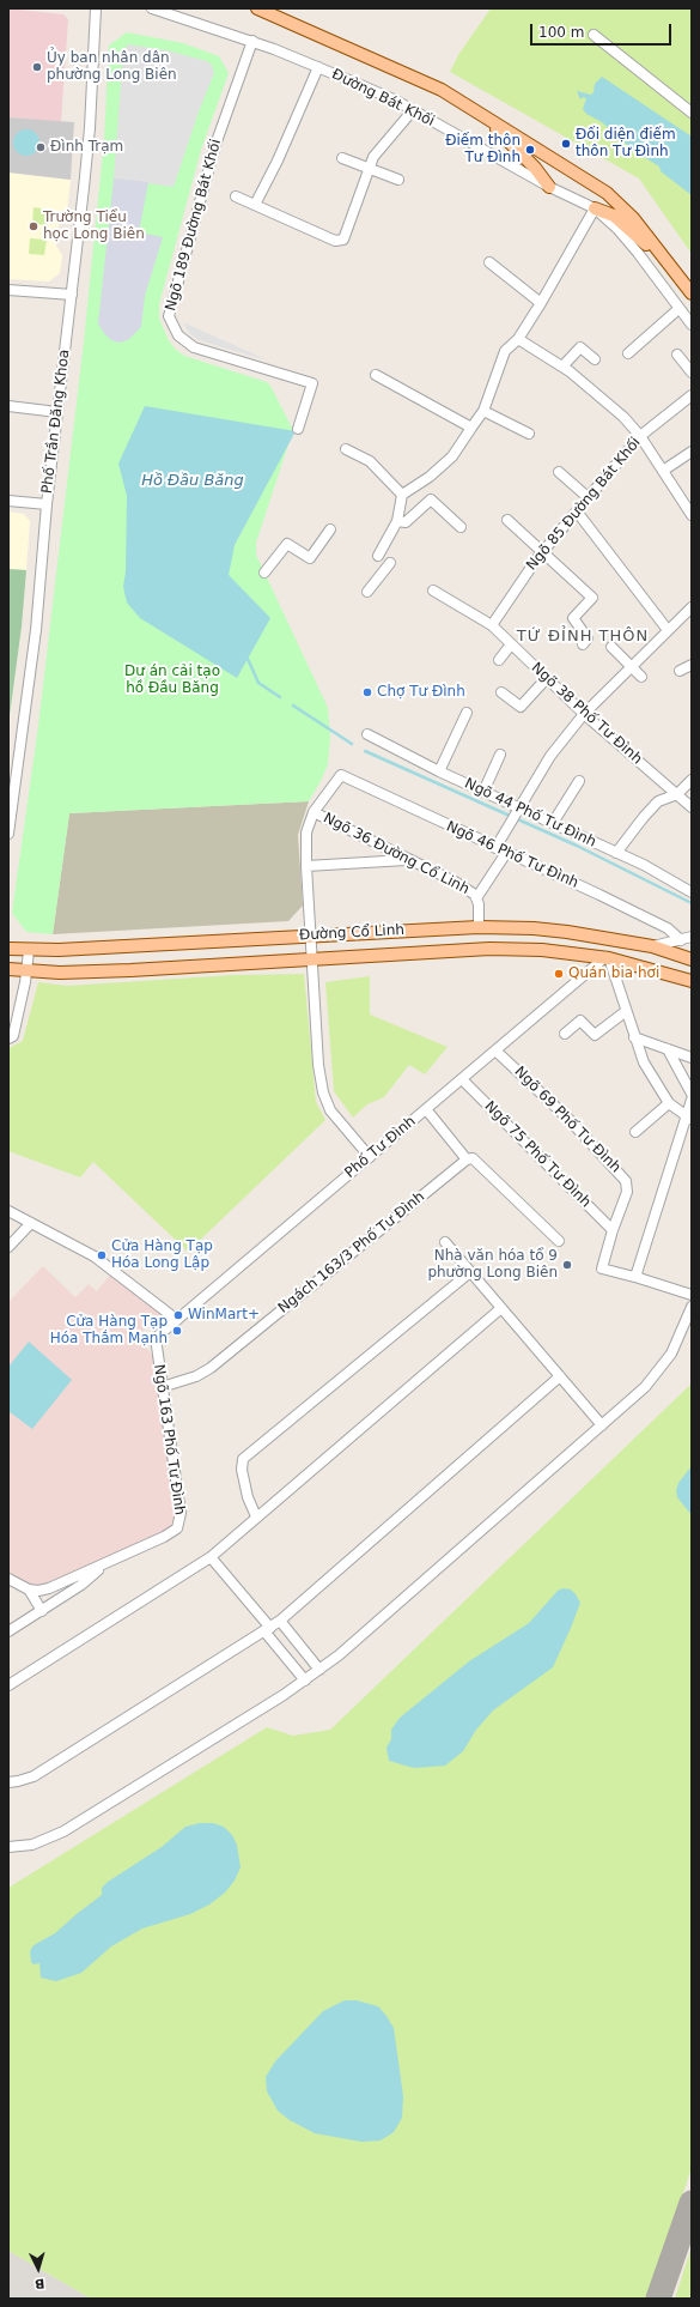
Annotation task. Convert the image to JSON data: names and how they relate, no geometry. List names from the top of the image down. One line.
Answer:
{"streets":{"main road":["Đường Cổ Linh"],"street":["Đường Bát Khối","Ngõ 189 Đường Bát Khối","Phố Trần Đăng Khoa","Ngõ 85 Đường Bát Khối","Ngõ 38 Phố Tư Đình","Ngõ 44 Phố Tư Đình","Ngõ 36 Đường Cổ Linh","Ngõ 46 Phố Tư Đình","Ngõ 69 Phố Tư Đình","Phố Tư Đình","Ngõ 75 Phố Tư Đình","Ngách 163/3 Phố Tư Đình","Ngõ 163 Phố Tư Đình"]},"crossings":[["Đường Bát Khối","Ngõ 189 Đường Bát Khối"],["Ngõ 85 Đường Bát Khối","Ngõ 38 Phố Tư Đình"],["Ngõ 36 Đường Cổ Linh","Ngõ 46 Phố Tư Đình"],["Ngõ 36 Đường Cổ Linh","Đường Cổ Linh"],["Đường Cổ Linh","Phố Tư Đình"],["Ngõ 69 Phố Tư Đình","Phố Tư Đình"],["Ngõ 69 Phố Tư Đình","Ngõ 75 Phố Tư Đình"],["Phố Tư Đình","Ngõ 75 Phố Tư Đình"],["Phố Tư Đình","Ngõ 163 Phố Tư Đình"],["Ngách 163/3 Phố Tư Đình","Ngõ 163 Phố Tư Đình"]],"districts":["TỨ ĐỈNH THÔN"],"water":["Hồ Đầu Băng"],"parks":["Dự án cải tạo hồ Đầu Băng"],"places":["Ủy ban nhân dân phường Long Biên","Đối diện điếm thôn Tư Đình","Đình Trạm","Điếm thôn Tư Đình","Trường Tiểu học Long Biên","Chợ Tư Đình","Quán bia hơi","Cửa Hàng Tạp Hóa Long Lập","Nhà văn hóa tổ 9 phường Long Biên","WinMart+","Cửa Hàng Tạp Hóa Thắm Mạnh"],"scale_bar":"100 m","north":"bottom"}
